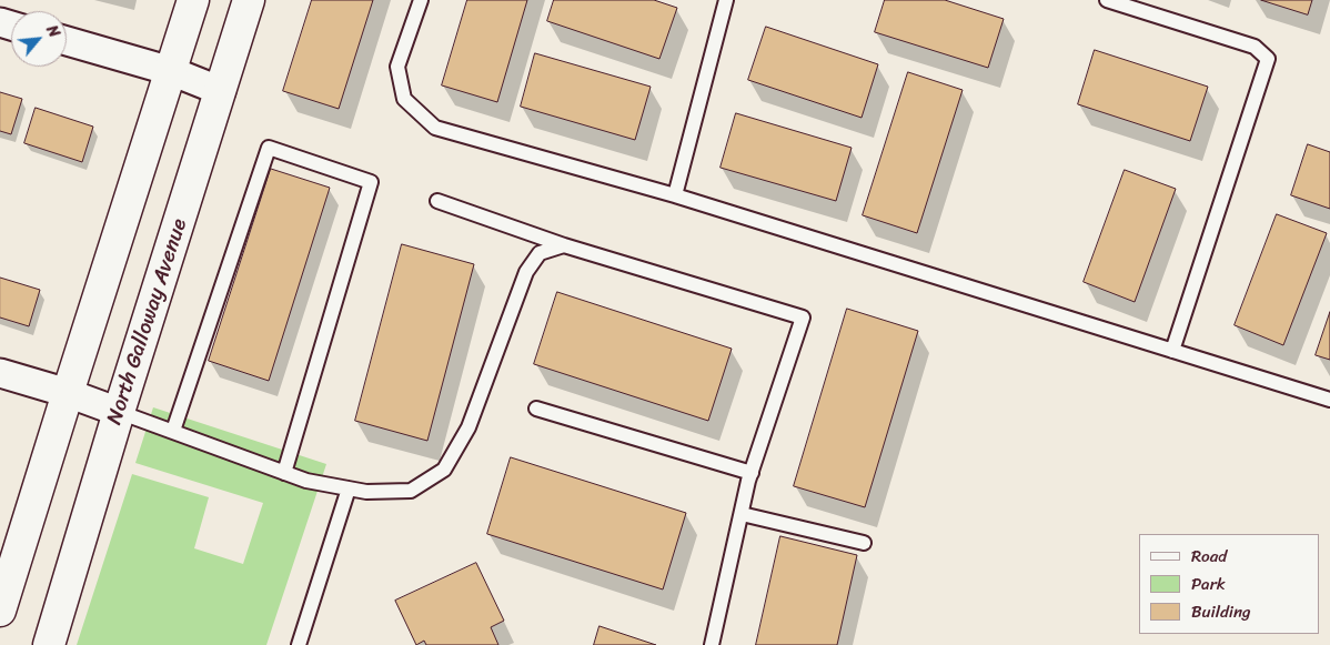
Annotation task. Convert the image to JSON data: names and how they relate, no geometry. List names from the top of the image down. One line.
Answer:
{"streets":{"main road":["North Galloway Avenue"]},"legend":["Road","Park","Building"],"north":"top right"}
